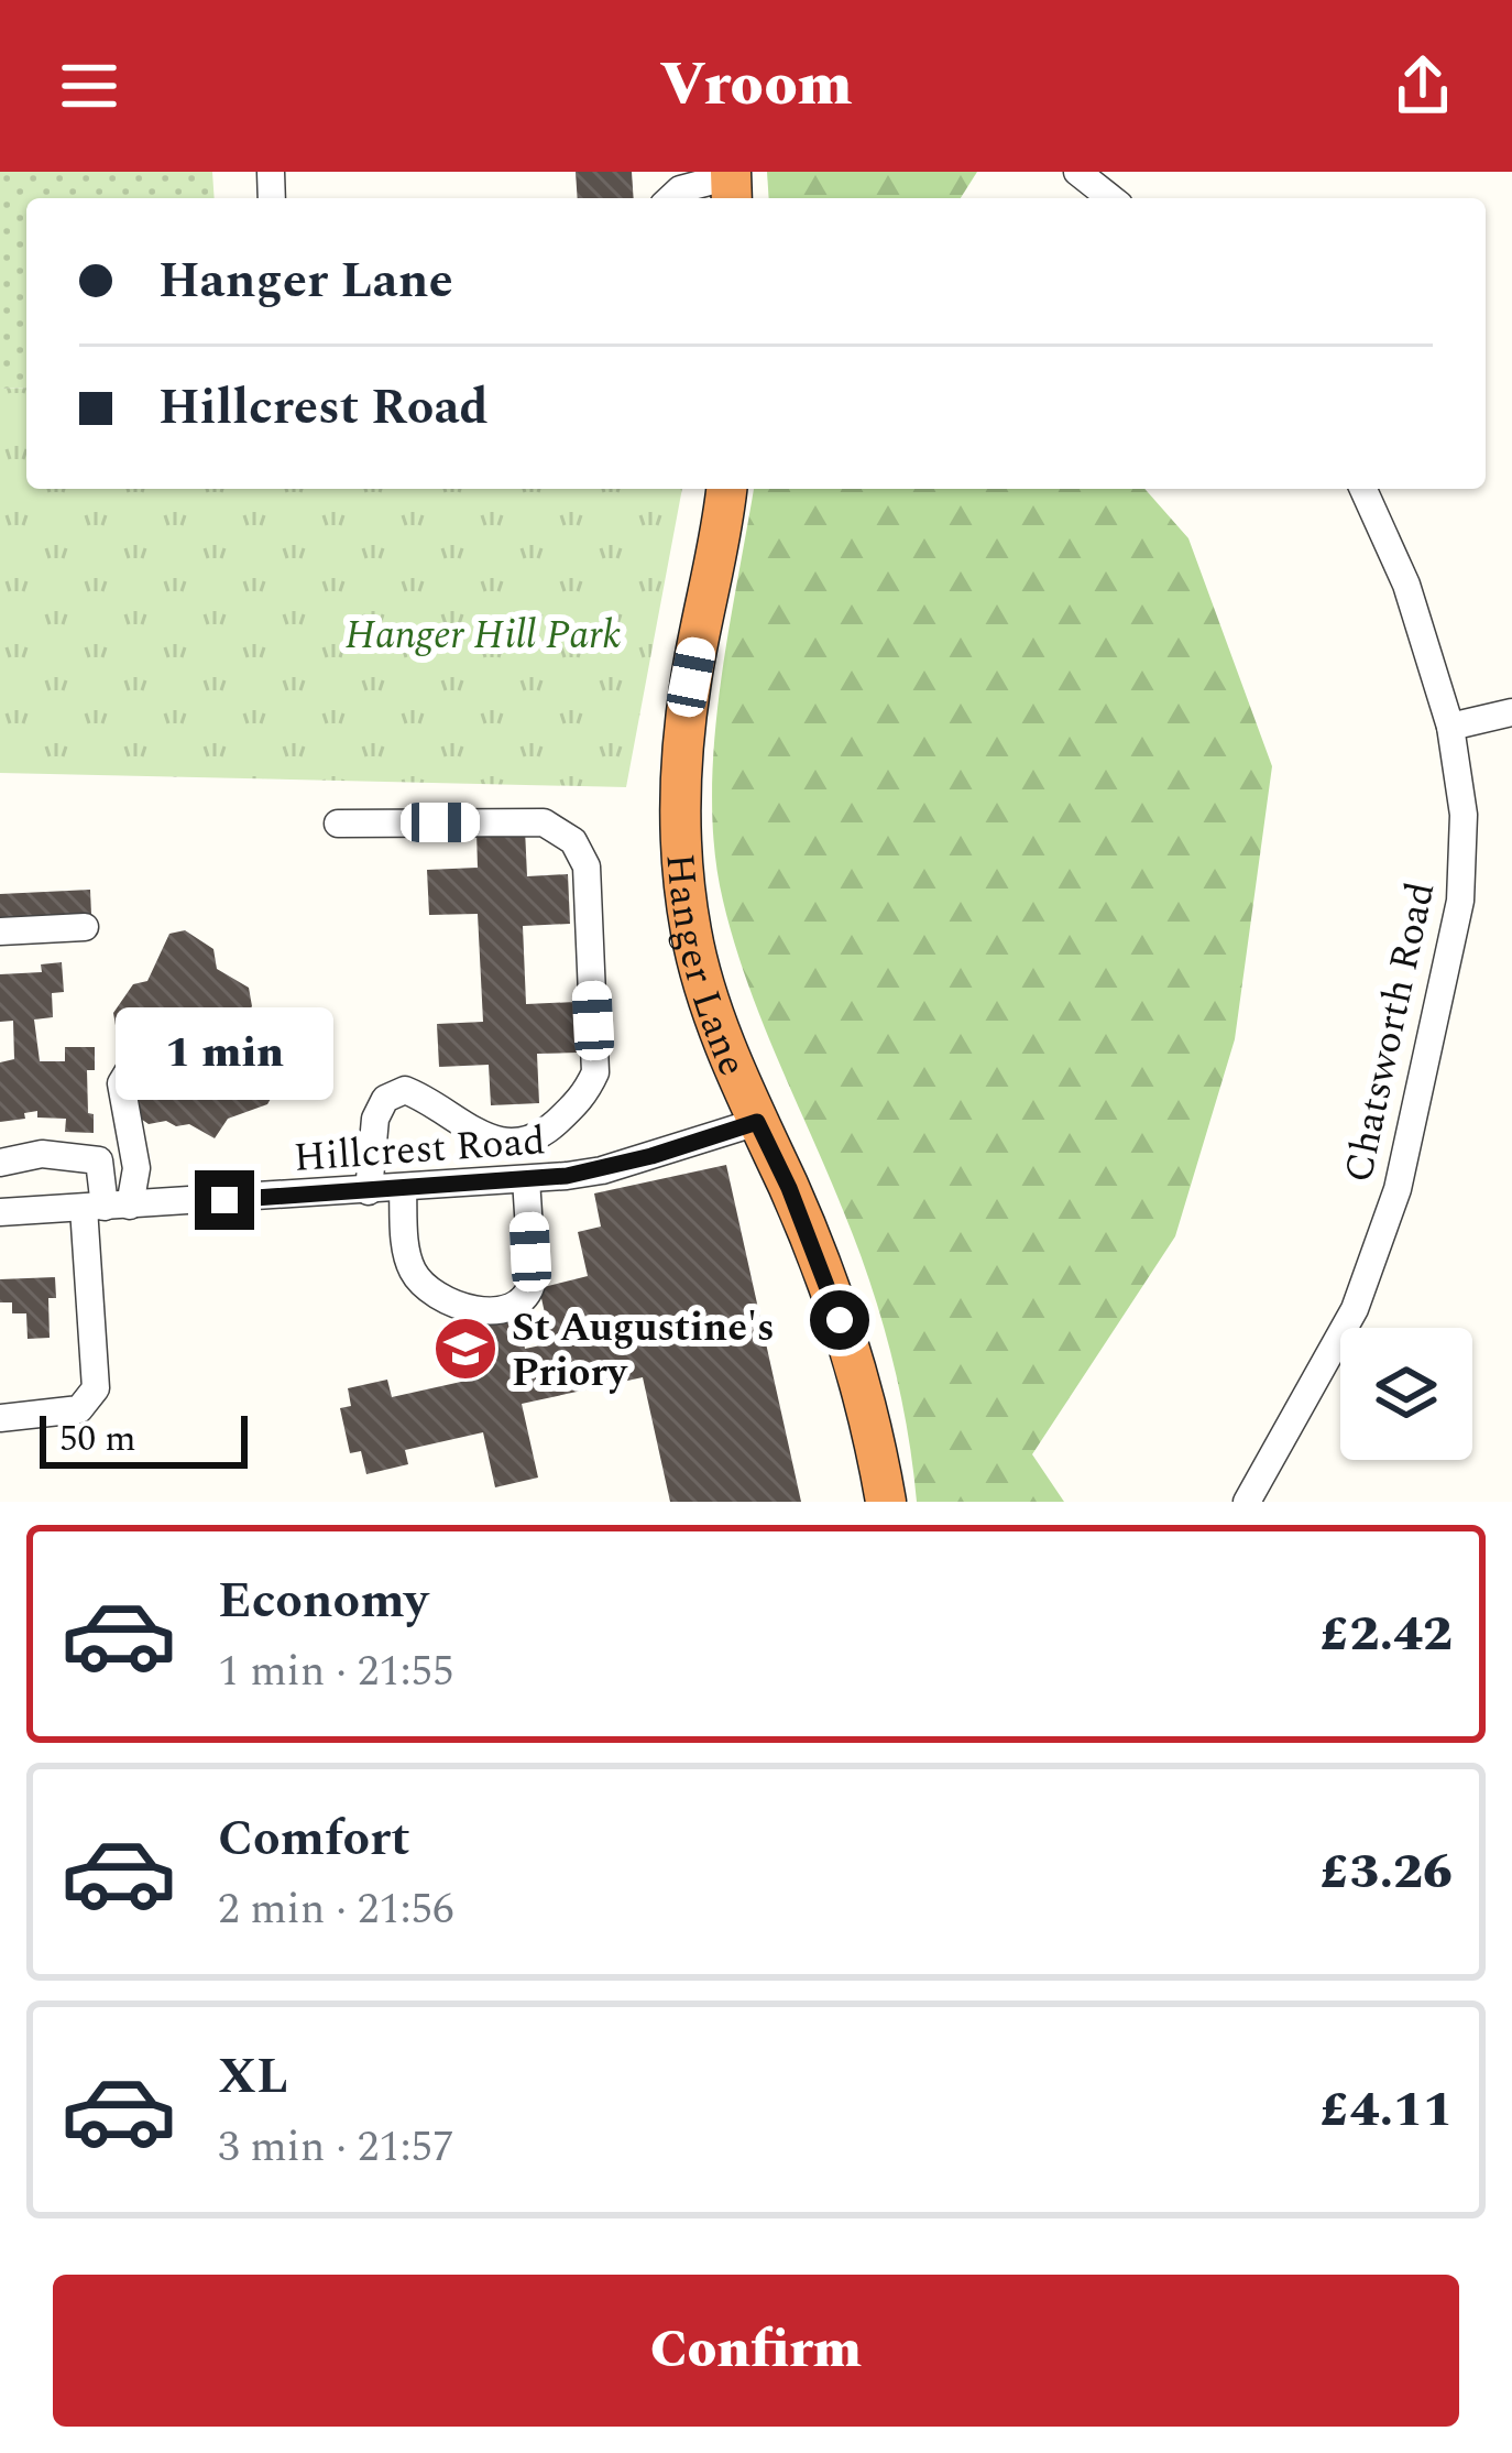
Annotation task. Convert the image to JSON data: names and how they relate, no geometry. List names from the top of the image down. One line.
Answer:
{"streets":{"highway":["Hanger Lane"],"street":["Chatsworth Road","Hillcrest Road"]},"crossings":[["Hanger Lane","Hillcrest Road"]],"parks":["Hanger Hill Park"],"places":{"school or university":["St Augustine's Priory"]},"scale_bar":"50 m","page":{"header":"Vroom","banner":["Hanger Lane","Hillcrest Road"],"bubble":"1 min","scale":"50 m","list":[{"name":"Economy","note":"1 min · 21:55","value":"£2.42"},{"name":"Comfort","note":"2 min · 21:56","value":"£3.26"},{"name":"XL","note":"3 min · 21:57","value":"£4.11"}],"buttons":"Confirm"}}
